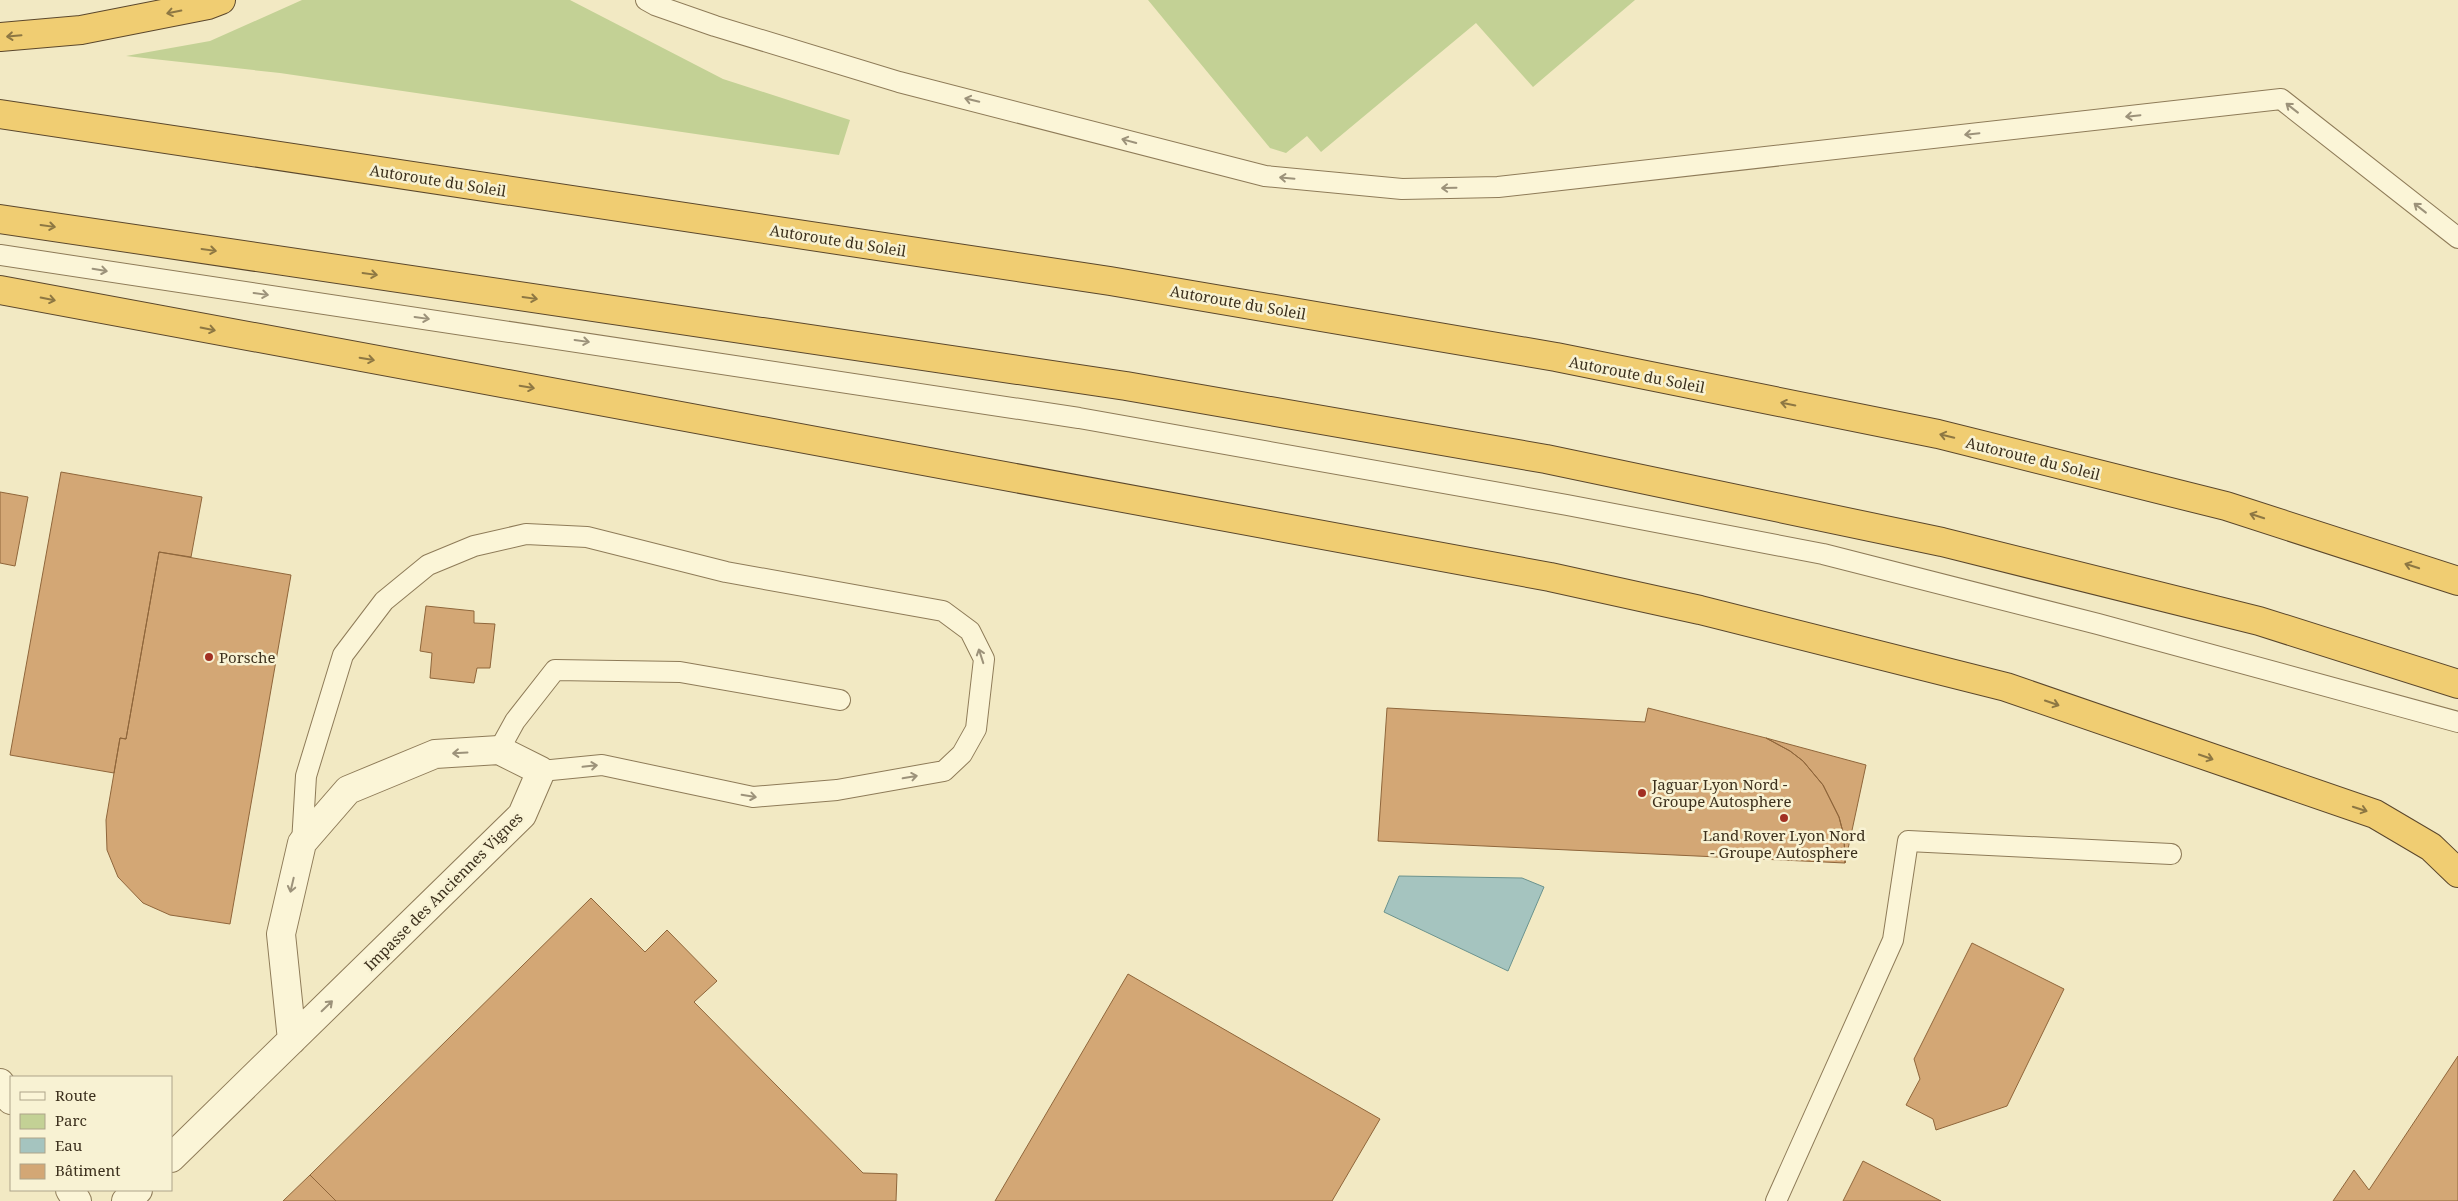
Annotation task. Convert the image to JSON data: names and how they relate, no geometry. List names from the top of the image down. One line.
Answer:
{"streets":{"highway":["Autoroute du Soleil"],"street":["Impasse des Anciennes Vignes"]},"one_way":["Impasse des Anciennes Vignes"],"places":["Porsche","Jaguar Lyon Nord - Groupe Autosphere","Land Rover Lyon Nord - Groupe Autosphere"],"legend":["Route","Parc","Eau","Bâtiment"]}
